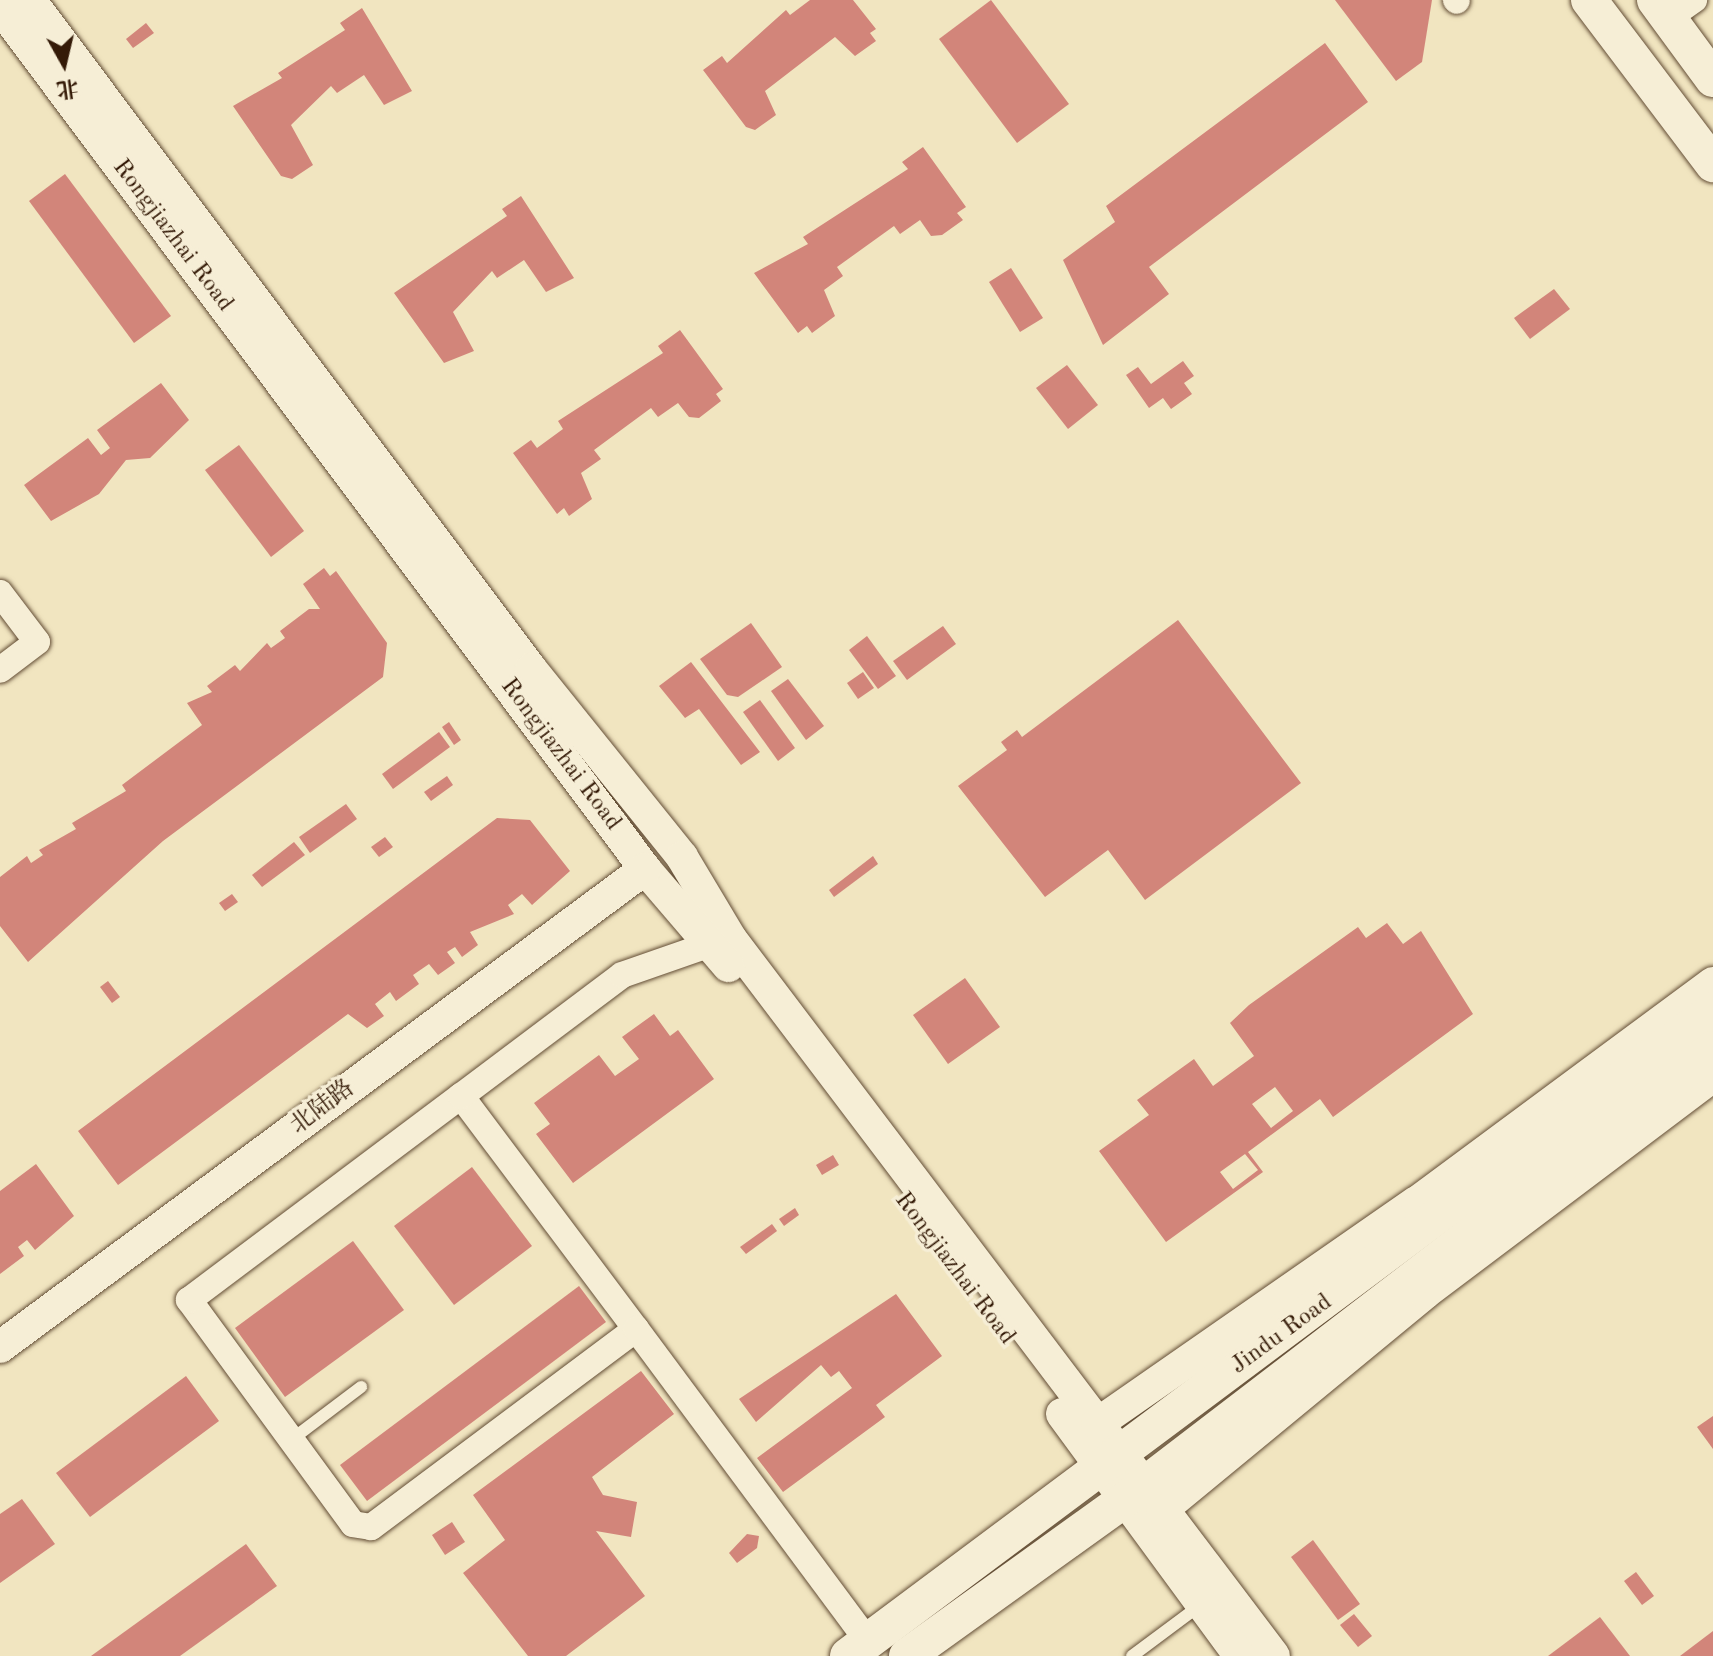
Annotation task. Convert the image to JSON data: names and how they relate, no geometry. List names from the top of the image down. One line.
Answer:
{"streets":{"main road":["Jindu Road"],"street":["Rongjiazhai Road","北陆路"]},"crossings":[["Rongjiazhai Road","北陆路"],["Rongjiazhai Road","Jindu Road"]],"north":"bottom"}
